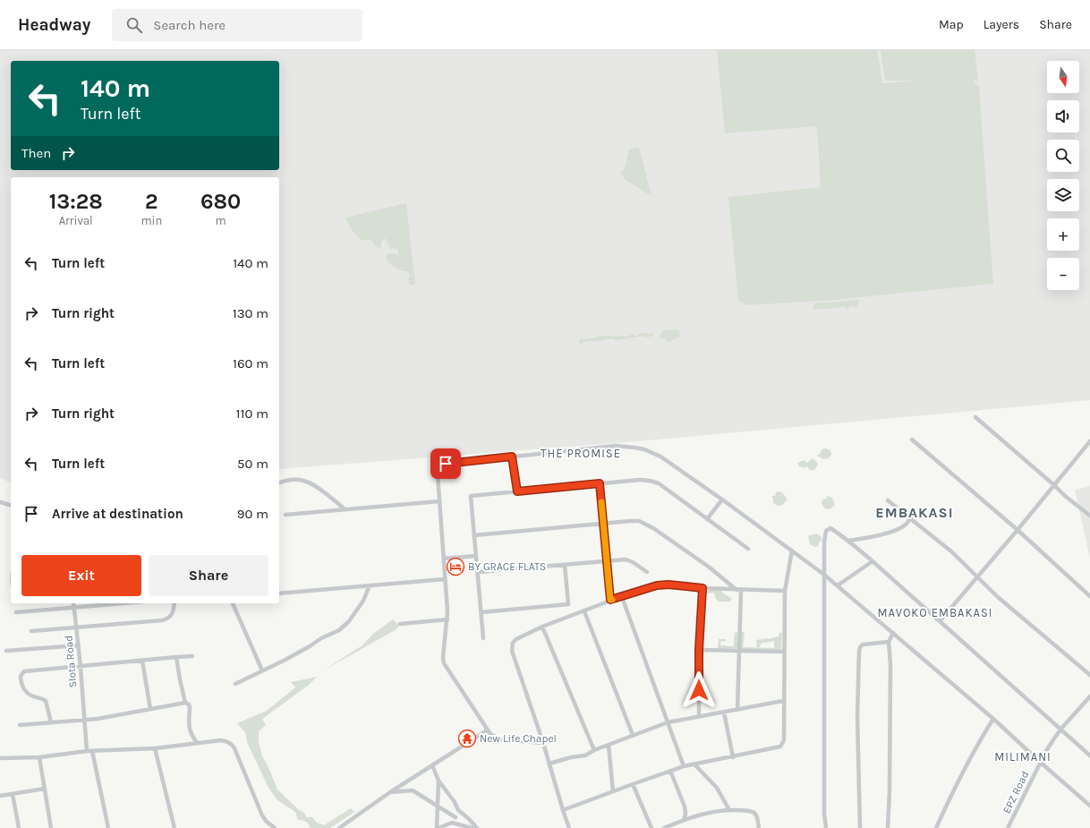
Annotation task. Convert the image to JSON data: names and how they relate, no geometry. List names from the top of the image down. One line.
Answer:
{"streets":{"street":["Slota Road","EPZ Road"]},"districts":["THE PROMISE","EMBAKASI","MAVOKO EMBAKASI","MILIMANI"],"places":{"hotel":["BY GRACE FLATS"],"temple":["New Life Chapel"]},"north":"bottom","page":{"header":"Headway","search":"Search here","nav":["Map","Layers","Share"],"map_buttons":["+","−"],"turn":["140 m","Turn left"],"then":"Then","eta":["13:28","Arrival","2","min","680","m"],"list":[{"name":"Turn left","value":"140 m"},{"name":"Turn right","value":"130 m"},{"name":"Turn left","value":"160 m"},{"name":"Turn right","value":"110 m"},{"name":"Turn left","value":"50 m"},{"name":"Arrive at destination","value":"90 m"}],"buttons":["Exit","Share"]}}
